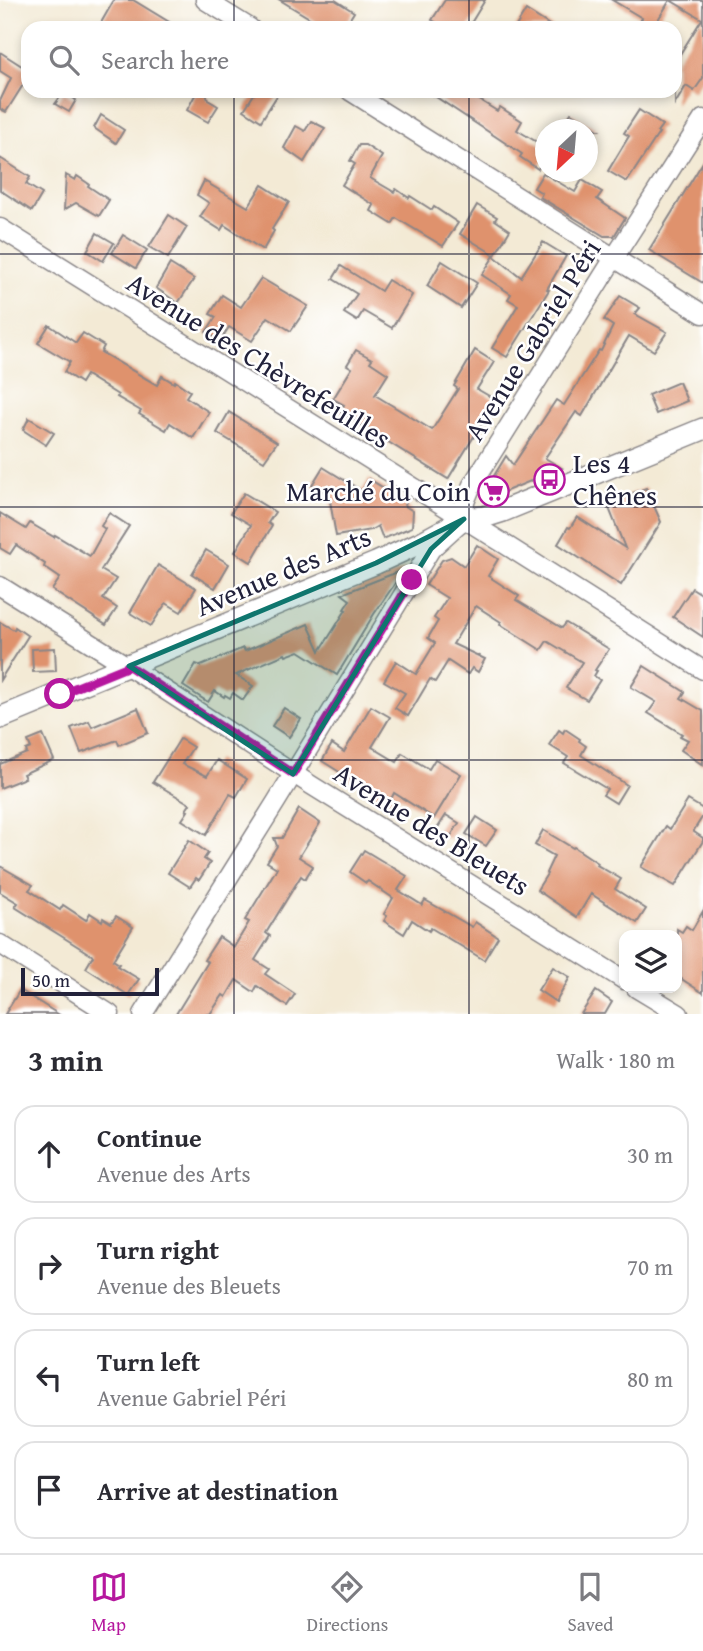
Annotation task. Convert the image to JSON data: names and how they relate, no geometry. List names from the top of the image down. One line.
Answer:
{"streets":{"street":["Avenue Gabriel Péri","Avenue des Chèvrefeuilles","Avenue des Arts","Avenue des Bleuets"]},"crossings":[["Avenue Gabriel Péri","Avenue des Chèvrefeuilles"],["Avenue Gabriel Péri","Avenue des Arts"],["Avenue des Chèvrefeuilles","Avenue des Arts"],["Avenue des Arts","Avenue des Bleuets"]],"places":{"bus stop":["Les 4 Chênes"],"supermarket":["Marché du Coin"]},"scale_bar":"50 m","north":"bottom left","page":{"search":"Search here","scale":"50 m","heading":["3 min","Walk · 180 m"],"list":[["Continue","Avenue des Arts","30 m"],["Turn right","Avenue des Bleuets","70 m"],["Turn left","Avenue Gabriel Péri","80 m"],"Arrive at destination"],"nav":["Map","Directions","Saved"]}}
